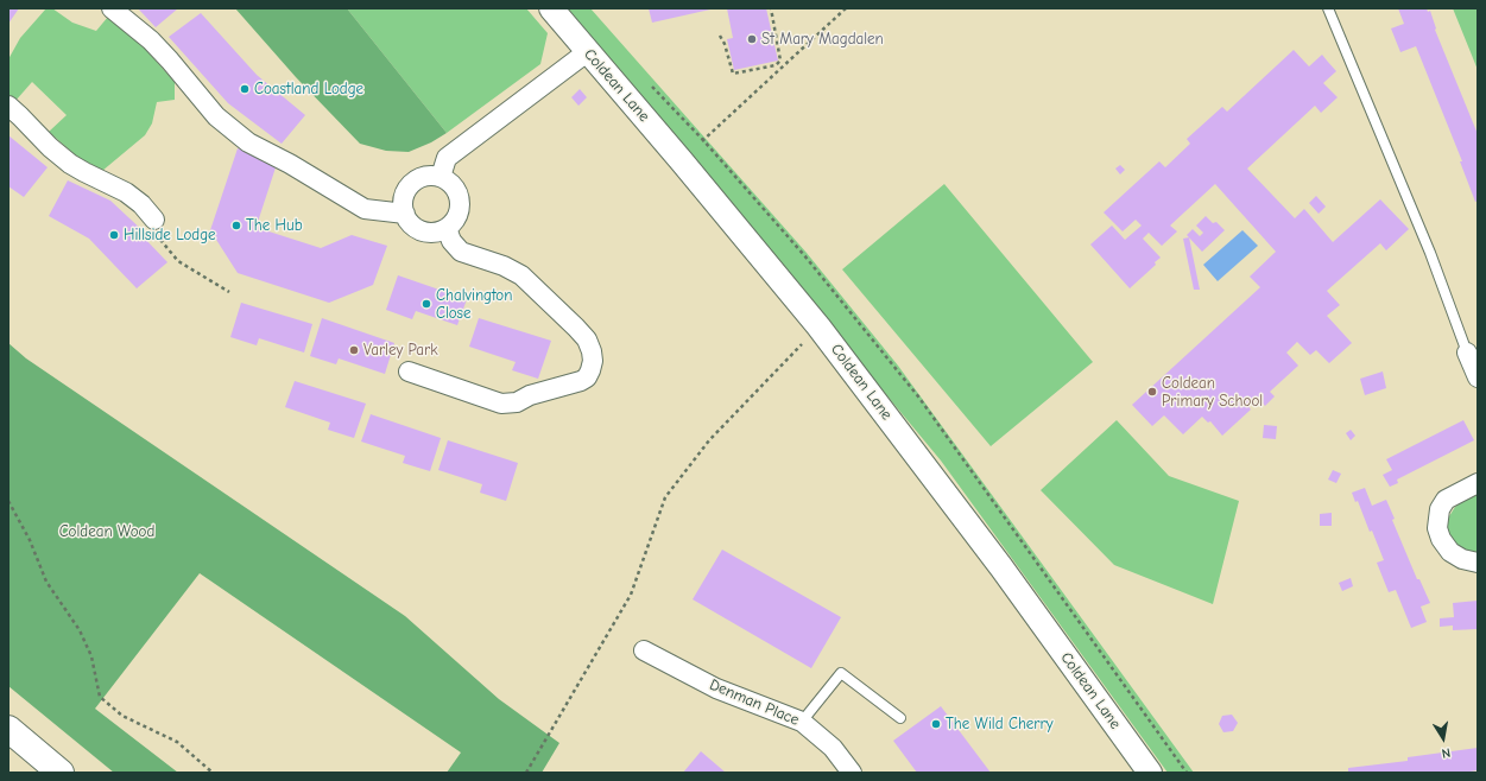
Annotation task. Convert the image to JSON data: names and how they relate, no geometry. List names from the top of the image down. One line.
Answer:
{"streets":{"street":["Coldean Lane","Denman Place"]},"parks":["Coldean Wood"],"places":["St Mary Magdalen","Coastland Lodge","The Hub","Hillside Lodge","Chalvington Close","Varley Park","Coldean Primary School","The Wild Cherry"],"north":"bottom"}
